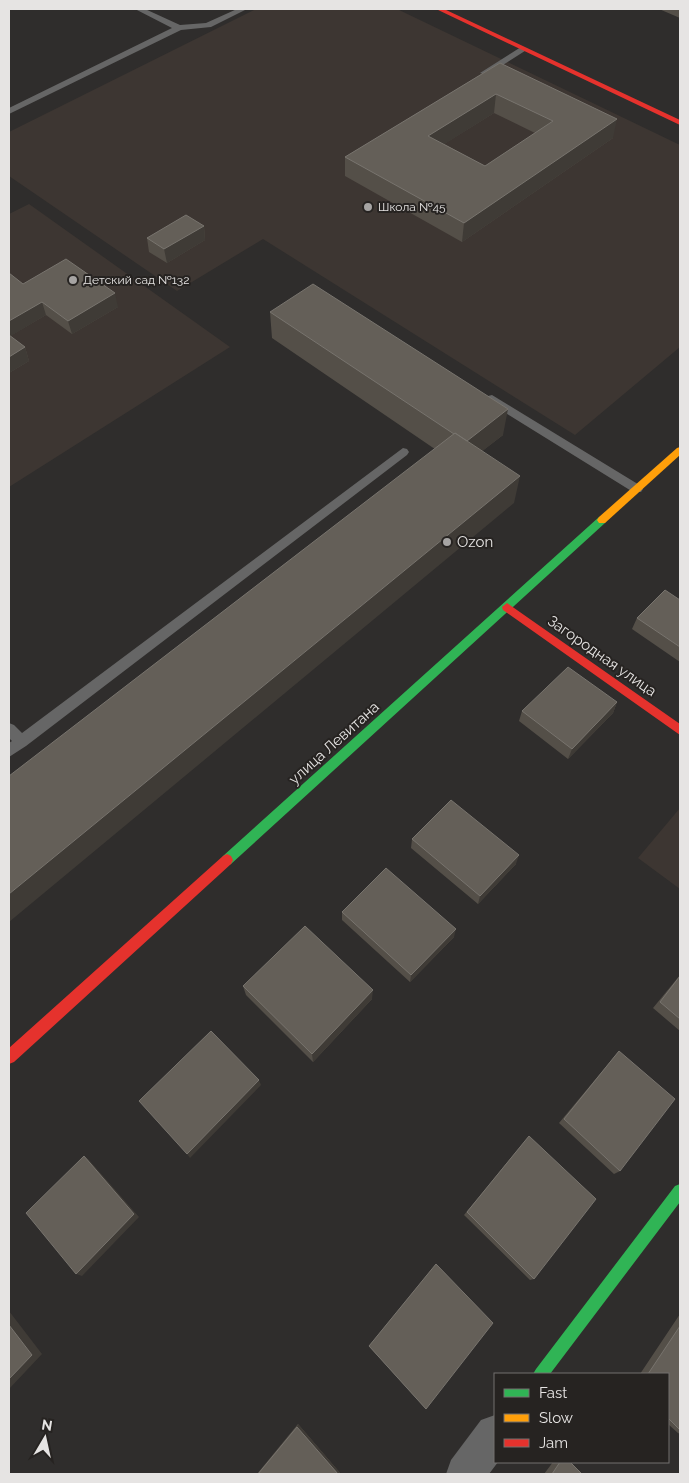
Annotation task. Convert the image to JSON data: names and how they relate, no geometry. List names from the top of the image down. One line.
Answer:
{"streets":{"main road":["Загородная улица","улица Левитана"]},"crossings":[["Загородная улица","улица Левитана"]],"places":["Школа №45","Детский сад №132","Ozon"],"legend":["Fast","Slow","Jam"],"north":"top"}
